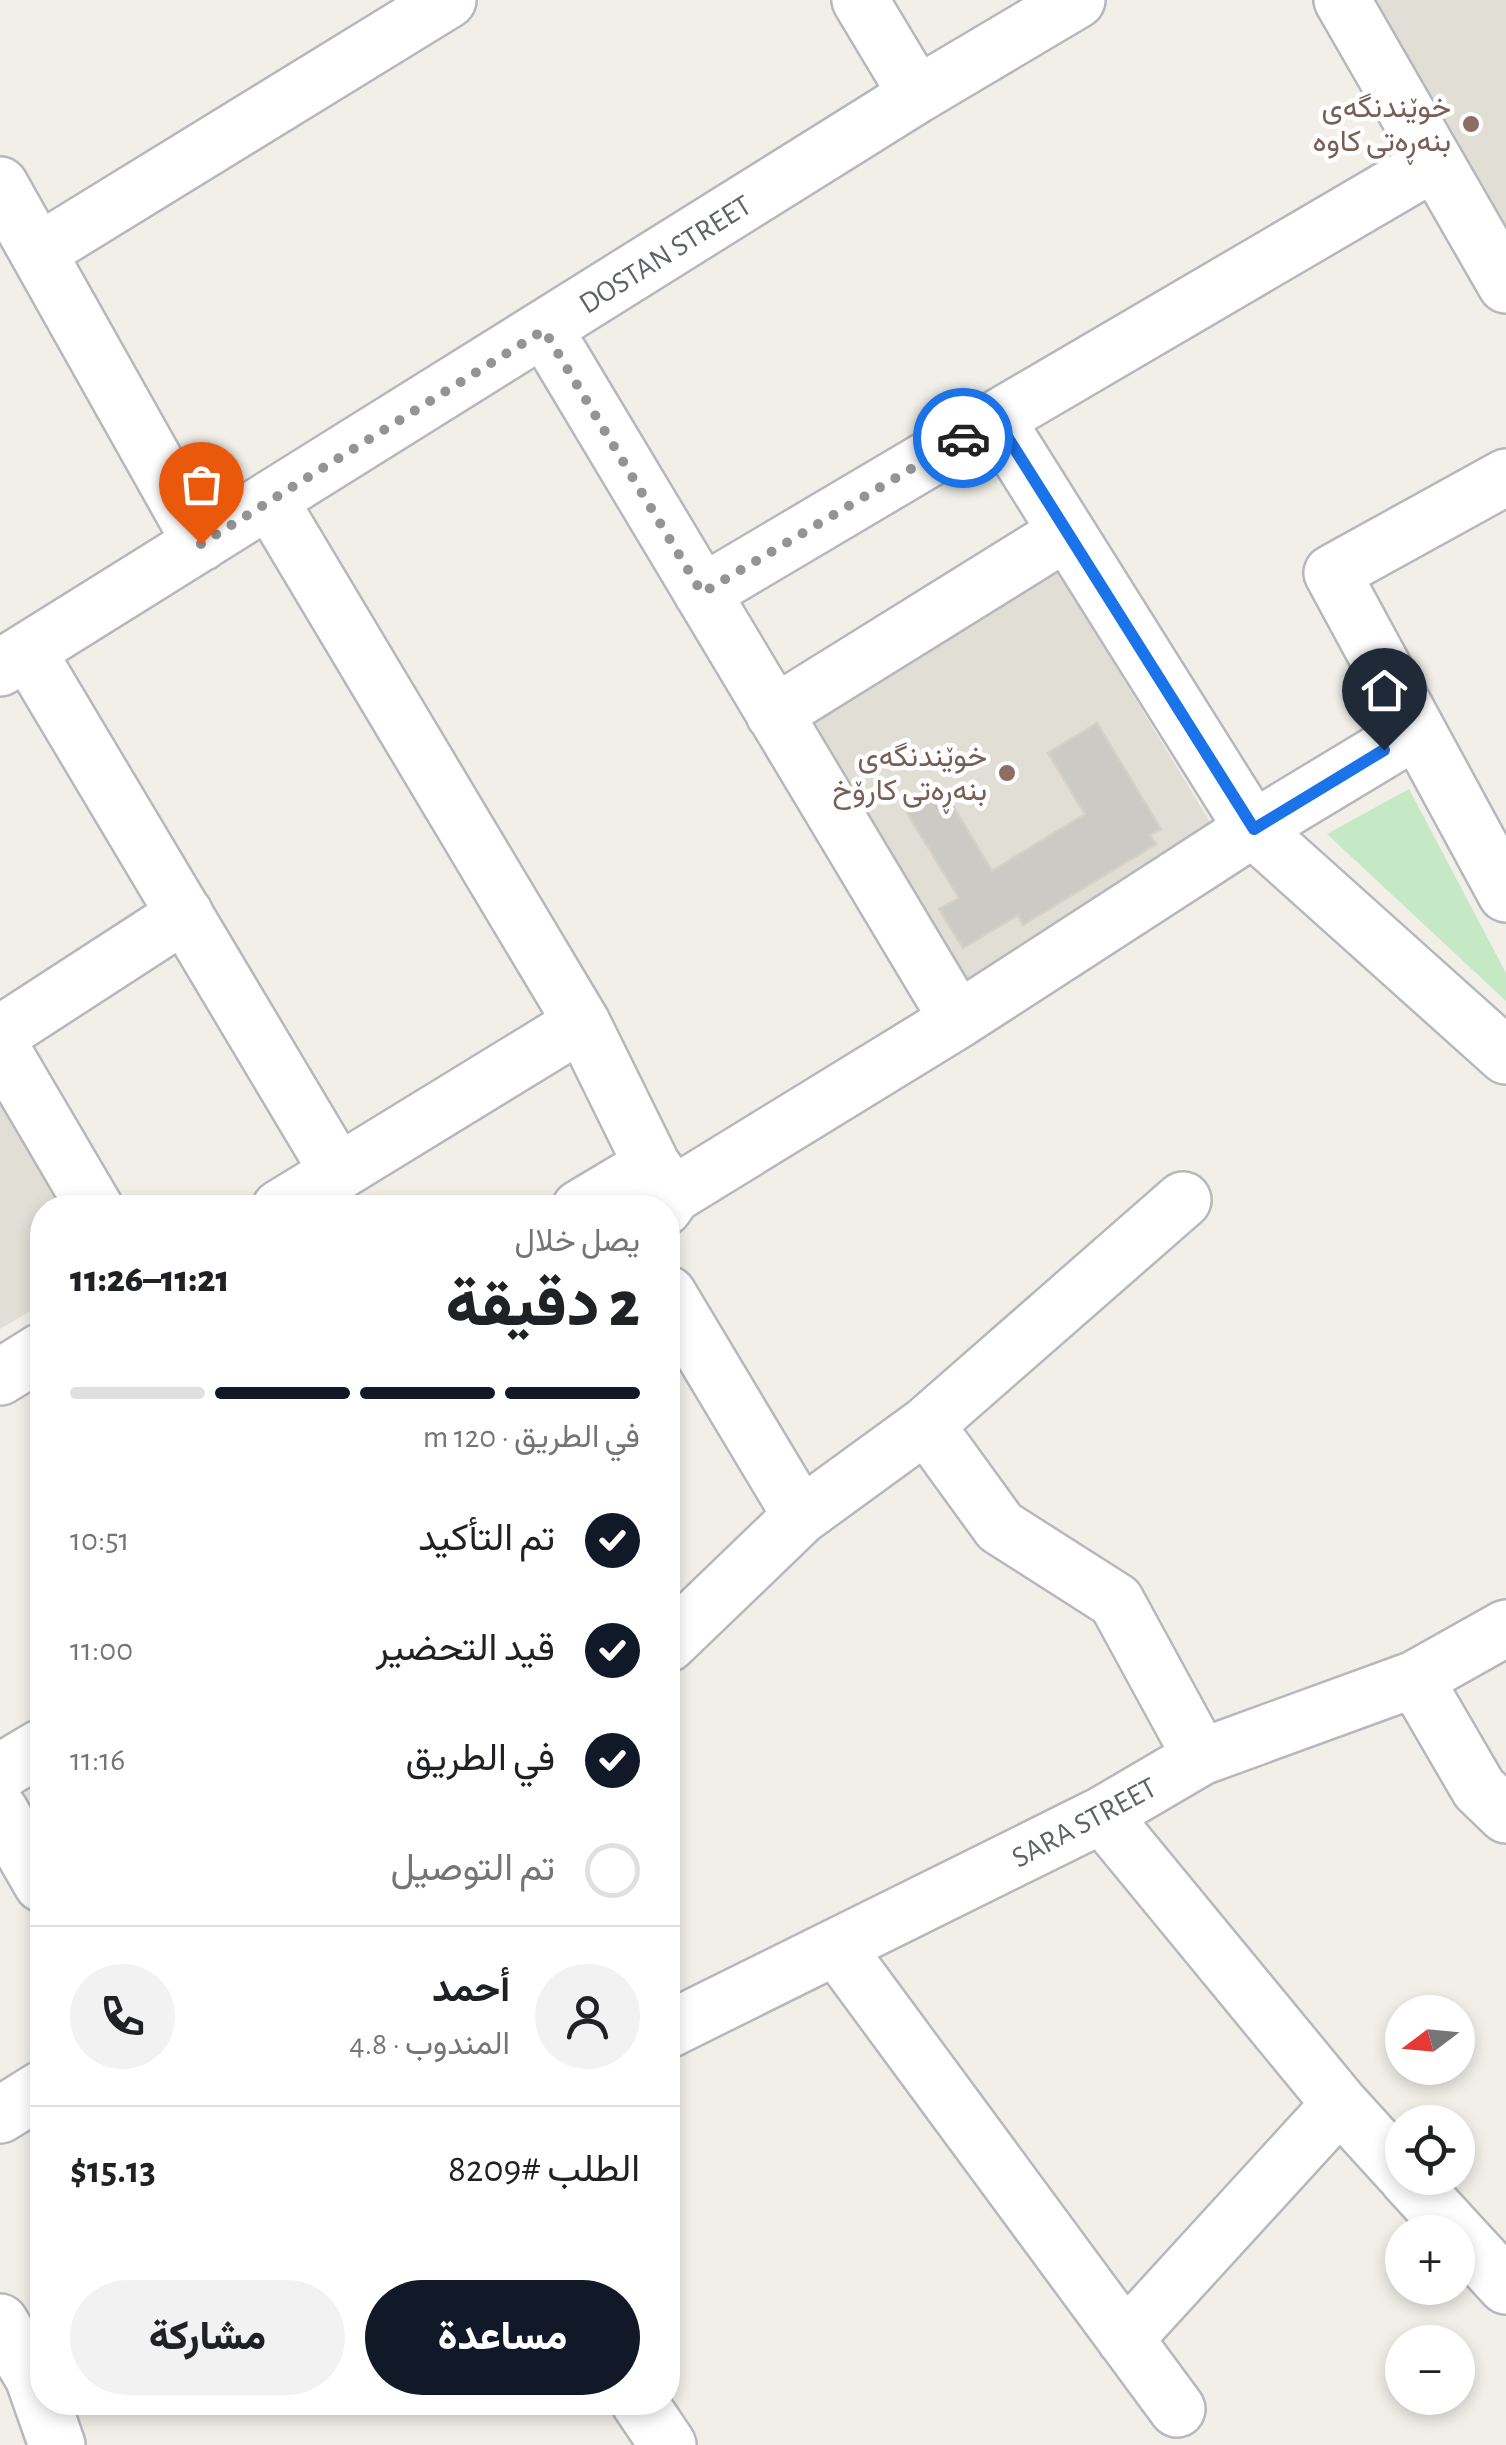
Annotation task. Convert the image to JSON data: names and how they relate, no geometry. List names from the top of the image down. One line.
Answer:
{"streets":{"street":["DOSTAN STREET","SARA STREET"]},"places":["خوێندنگەی بنەڕەتی کاوە","خوێندنگەی بنەڕەتی کارۆخ"],"north":"left","page":{"heading":["2 دقيقة","يصل خلال","11:21–11:26"],"panel":["أحمد","المندوب · 4.8","الطلب #8209","$15.13"],"bar":"في الطريق · 120 m","list":[["تم التأكيد","10:51"],["قيد التحضير","11:00"],["في الطريق","11:16"],"تم التوصيل"],"map_buttons":["+","−"],"buttons":["مساعدة","مشاركة"]}}
